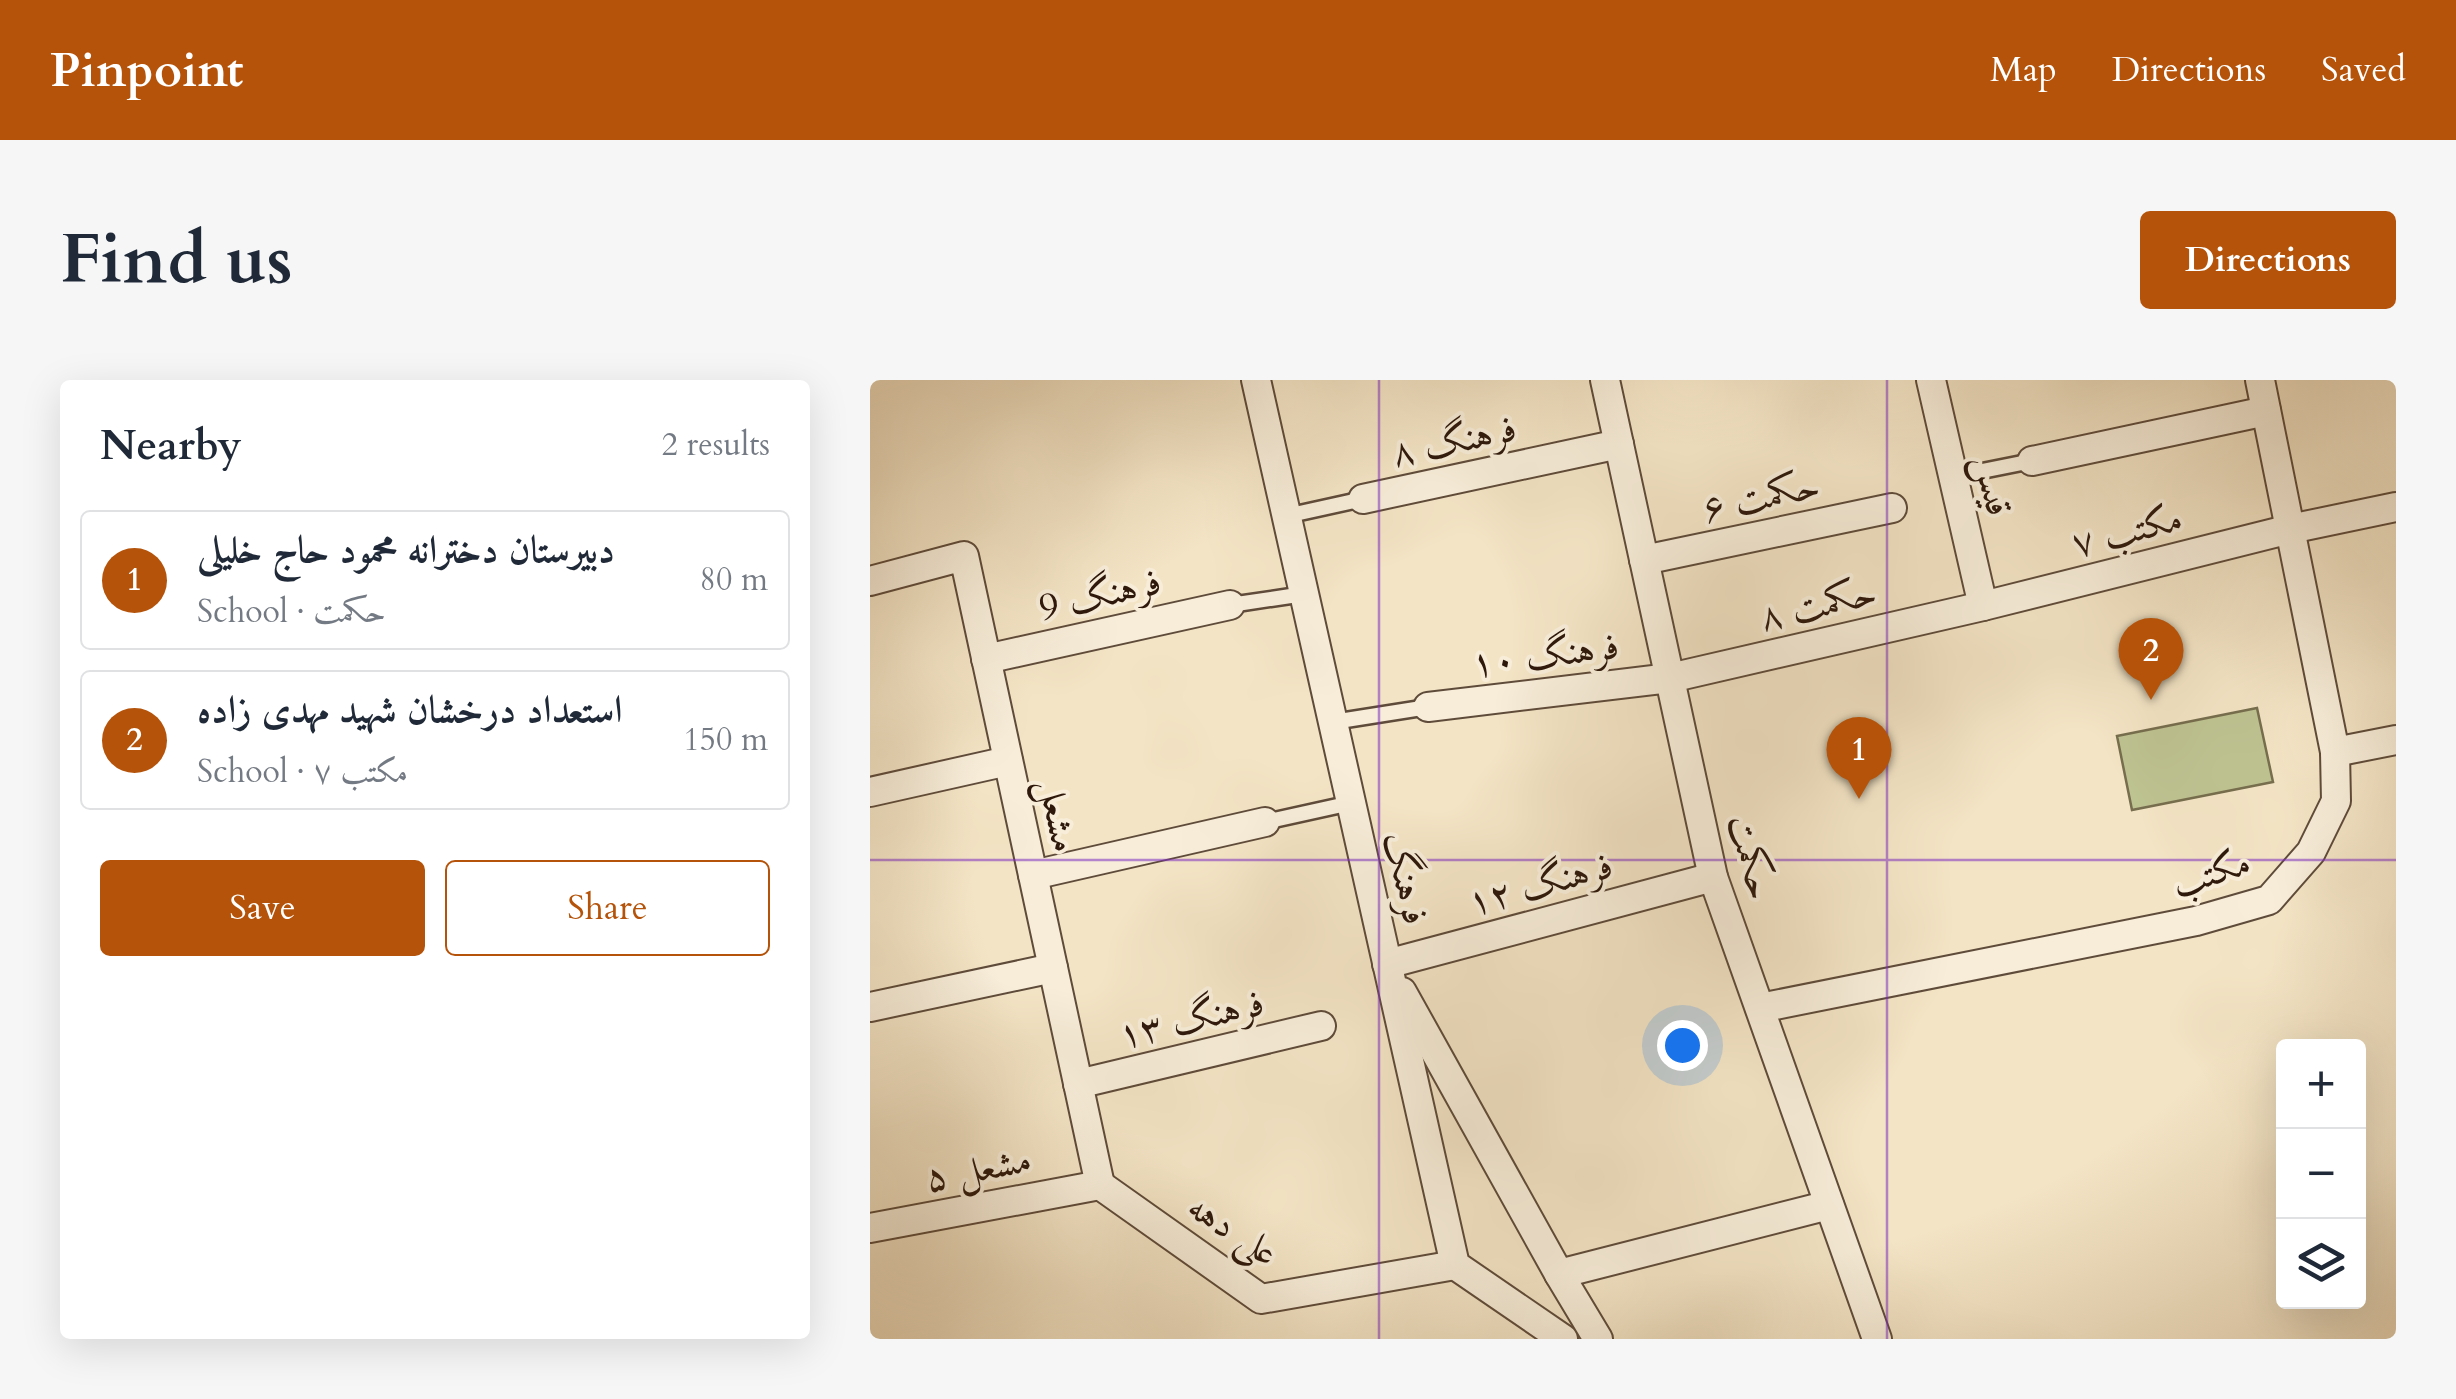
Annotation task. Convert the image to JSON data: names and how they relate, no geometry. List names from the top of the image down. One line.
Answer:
{"streets":{"street":["فرهنگ ۸","قیس","حکمت ۶","مکتب ۷","فرهنگ 9","حکمت ۸","فرهنگ ۱۰","مشعل","حکمت","مکتب","فرهنگ","فرهنگ ۱۲","فرهنگ ۱۳","مشعل ۵","علی دهه"]},"crossings":[["فرهنگ ۸","حکمت"],["قیس","مکتب ۷"],["قیس","حکمت ۸"],["حکمت ۶","حکمت"],["مکتب ۷","حکمت ۸"],["مکتب ۷","مکتب"],["فرهنگ 9","مشعل"],["حکمت ۸","فرهنگ ۱۰"],["حکمت ۸","حکمت"],["فرهنگ ۱۰","حکمت"],["مشعل","فرهنگ ۱۳"],["مشعل","مشعل ۵"],["مشعل","علی دهه"],["حکمت","مکتب"],["حکمت","فرهنگ ۱۲"],["فرهنگ","فرهنگ ۱۲"],["فرهنگ","علی دهه"],["مشعل ۵","علی دهه"]],"page":{"header":"Pinpoint","nav":["Map","Directions","Saved"],"buttons":["Directions",["Save","Share"]],"title":"Find us","heading":["Nearby","2 results"],"list":[{"mark":"1","name":"دبيرستان دخترانه محمود حاج خلیلی","note":"School · حکمت","value":"80 m"},{"mark":"2","name":"استعداد درخشان شهید مهدی زاده","note":"School · مکتب ۷","value":"150 m"}],"pins":["2","1"],"map_buttons":["+","−"]}}
